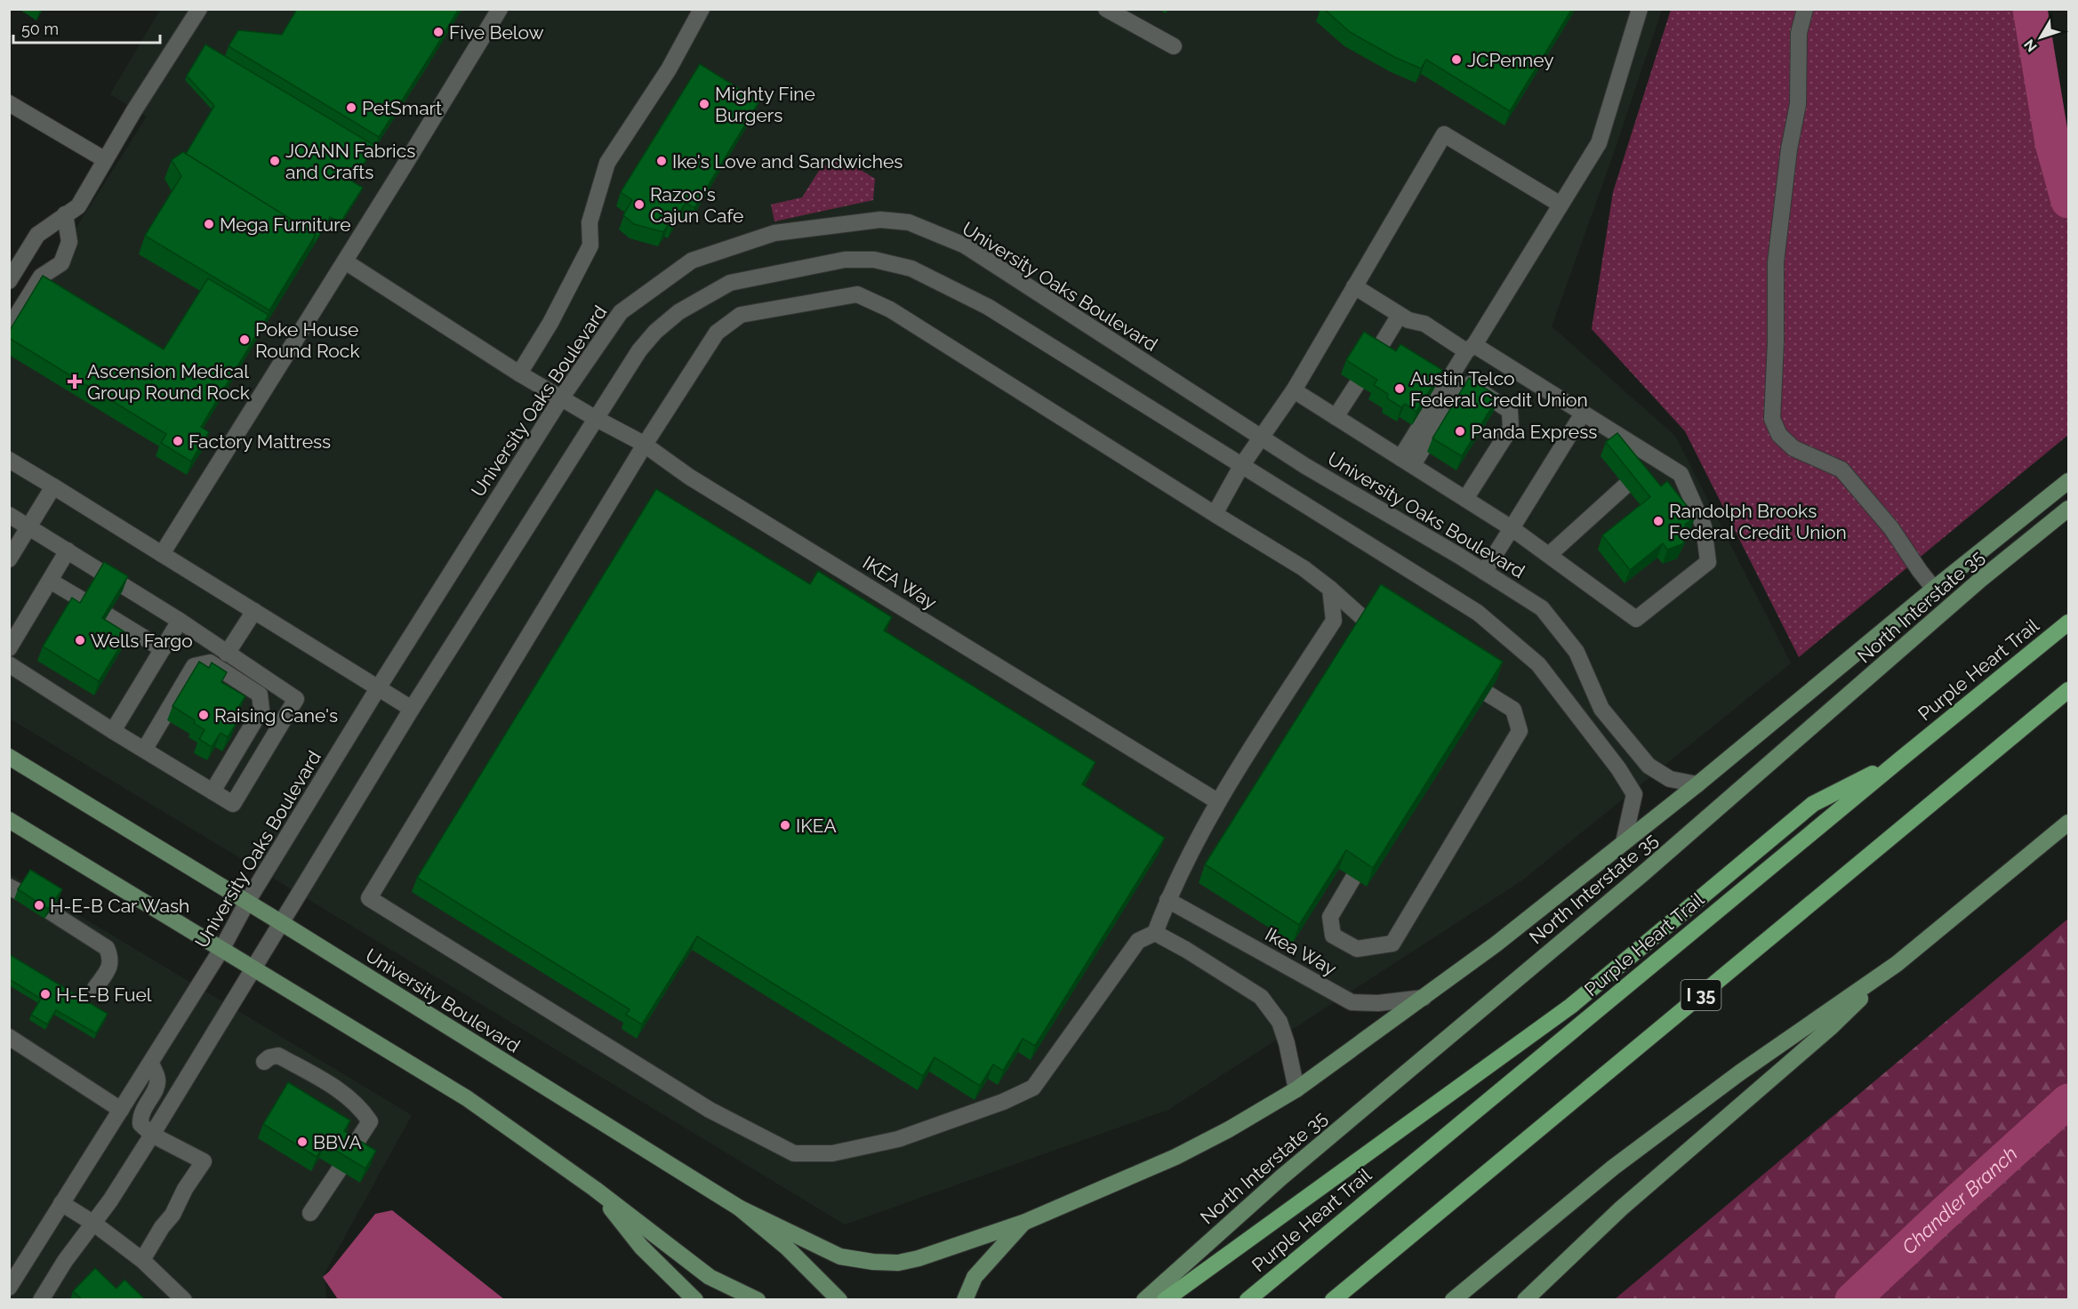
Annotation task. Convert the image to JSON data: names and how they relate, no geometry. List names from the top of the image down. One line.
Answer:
{"streets":{"highway":["Purple Heart Trail","I 35"],"main road":["North Interstate 35","University Boulevard"],"street":["University Oaks Boulevard","IKEA Way","Ikea Way"]},"crossings":[["University Oaks Boulevard","IKEA Way"],["University Oaks Boulevard","University Boulevard"]],"water":["Chandler Branch"],"places":{"other":["Five Below","JCPenney","Mighty Fine Burgers","PetSmart","JOANN Fabrics and Crafts","Ike's Love and Sandwiches","Razoo's Cajun Cafe","Mega Furniture","Poke House Round Rock","Austin Telco Federal Credit Union","Panda Express","Factory Mattress","Randolph Brooks Federal Credit Union","Wells Fargo","Raising Cane's","IKEA","H-E-B Car Wash","H-E-B Fuel","BBVA"],"health":["Ascension Medical Group Round Rock"]},"scale_bar":"50 m","north":"bottom left"}
